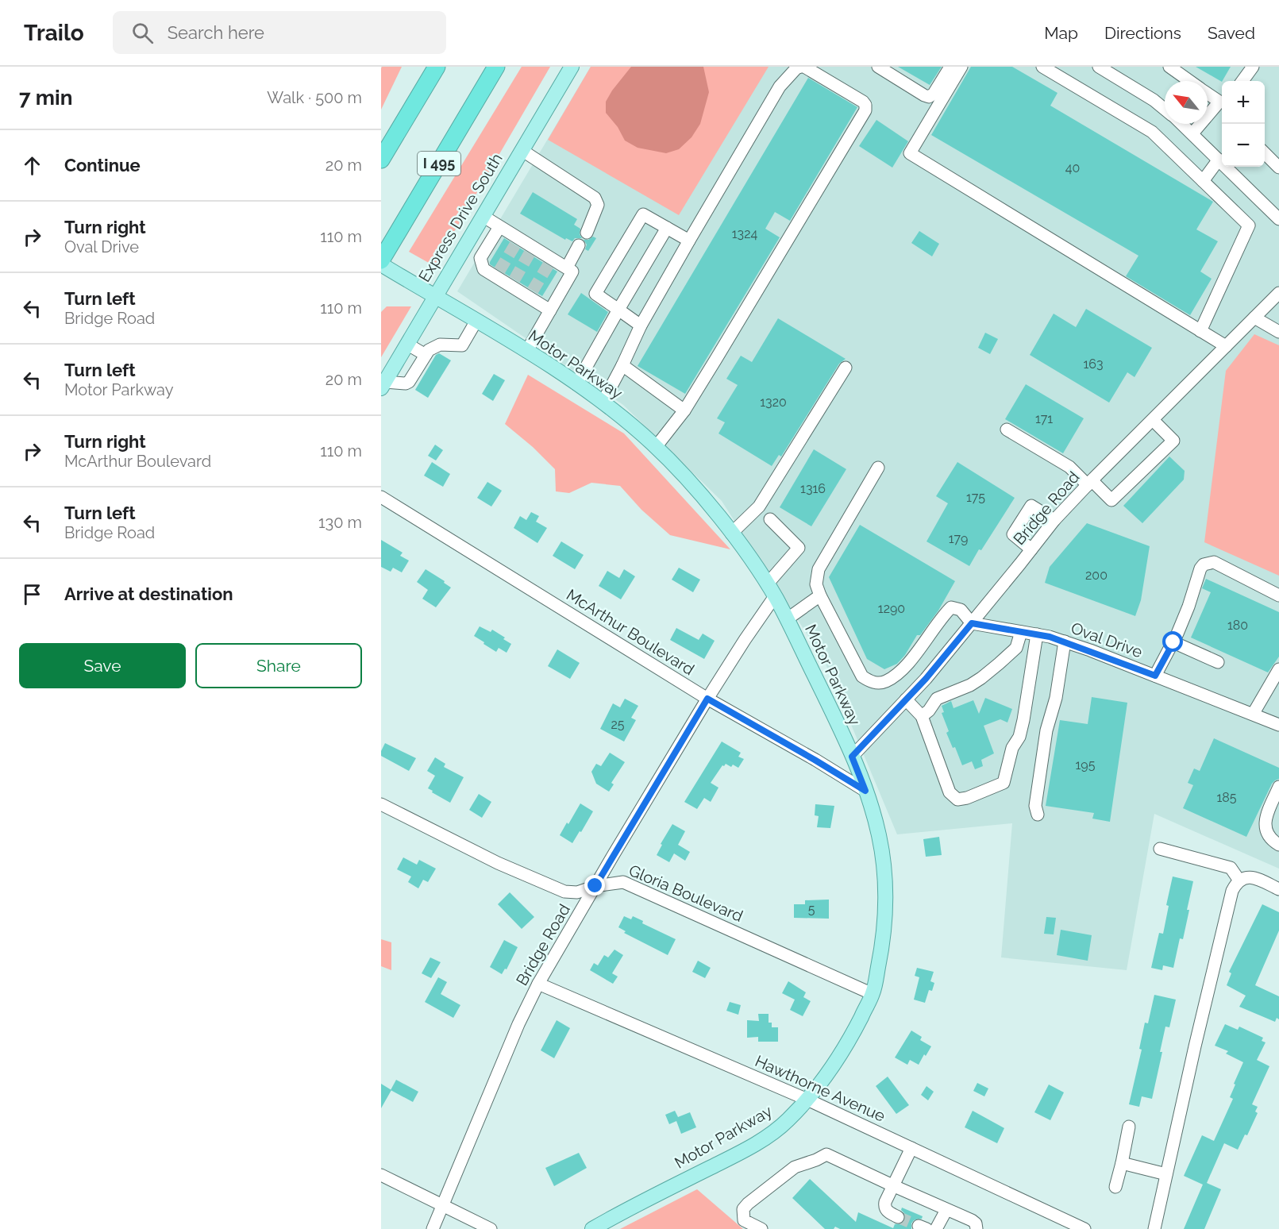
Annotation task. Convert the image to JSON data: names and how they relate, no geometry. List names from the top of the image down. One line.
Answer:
{"streets":{"highway":["I 495"],"main road":["Express Drive South","Motor Parkway"],"street":["Bridge Road","McArthur Boulevard","Oval Drive","Gloria Boulevard","Hawthorne Avenue"]},"crossings":[["Express Drive South","Motor Parkway"],["Motor Parkway","Bridge Road"],["Motor Parkway","McArthur Boulevard"],["Motor Parkway","Gloria Boulevard"],["Motor Parkway","Hawthorne Avenue"],["Bridge Road","McArthur Boulevard"],["Bridge Road","Oval Drive"],["Bridge Road","Gloria Boulevard"],["Bridge Road","Hawthorne Avenue"]],"house_numbers":["40","1324","163","1320","171","1316","175","179","200","1290","180","25","195","185","5"],"north":"top left","page":{"header":"Trailo","search":"Search here","nav":["Map","Directions","Saved"],"heading":["7 min","Walk · 500 m"],"map_buttons":["+","−"],"list":[["Continue","20 m"],["Turn right","Oval Drive","110 m"],["Turn left","Bridge Road","110 m"],["Turn left","Motor Parkway","20 m"],["Turn right","McArthur Boulevard","110 m"],["Turn left","Bridge Road","130 m"],"Arrive at destination"],"buttons":["Save","Share"]}}
